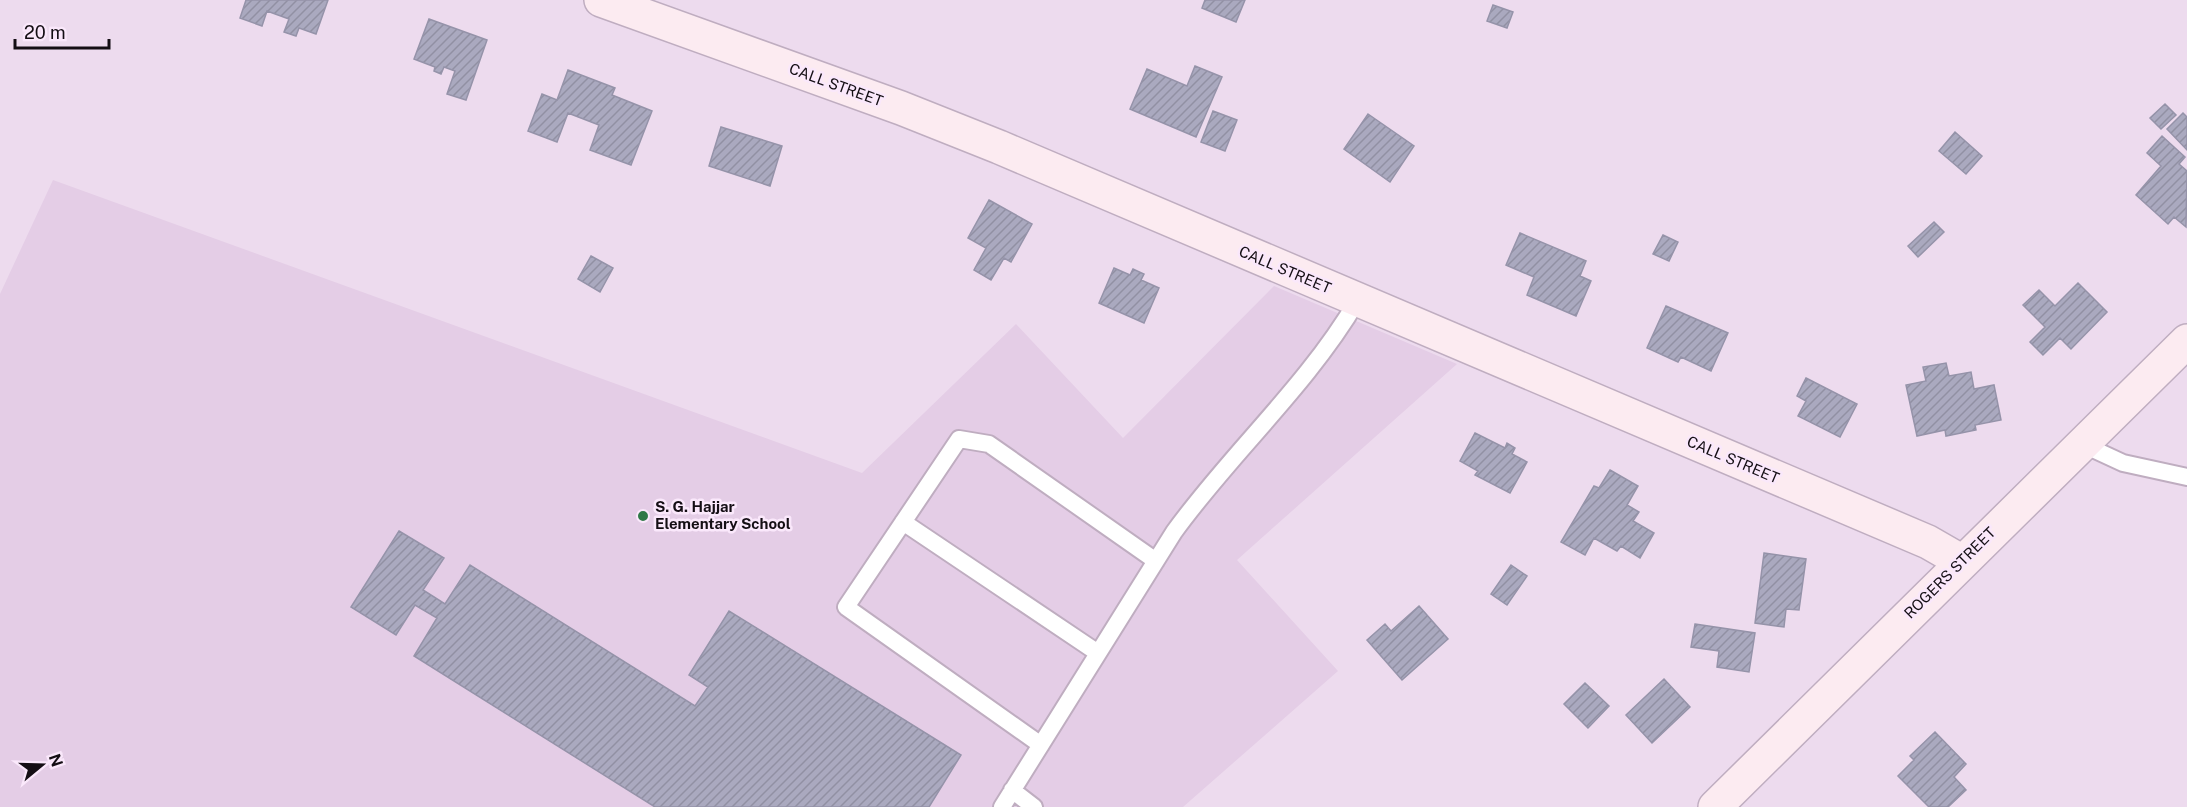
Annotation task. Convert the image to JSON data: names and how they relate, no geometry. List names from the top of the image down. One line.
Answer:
{"streets":{"street":["CALL STREET","ROGERS STREET"]},"crossings":[["CALL STREET","ROGERS STREET"]],"places":["S. G. Hajjar Elementary School"],"scale_bar":"20 m","north":"right"}
